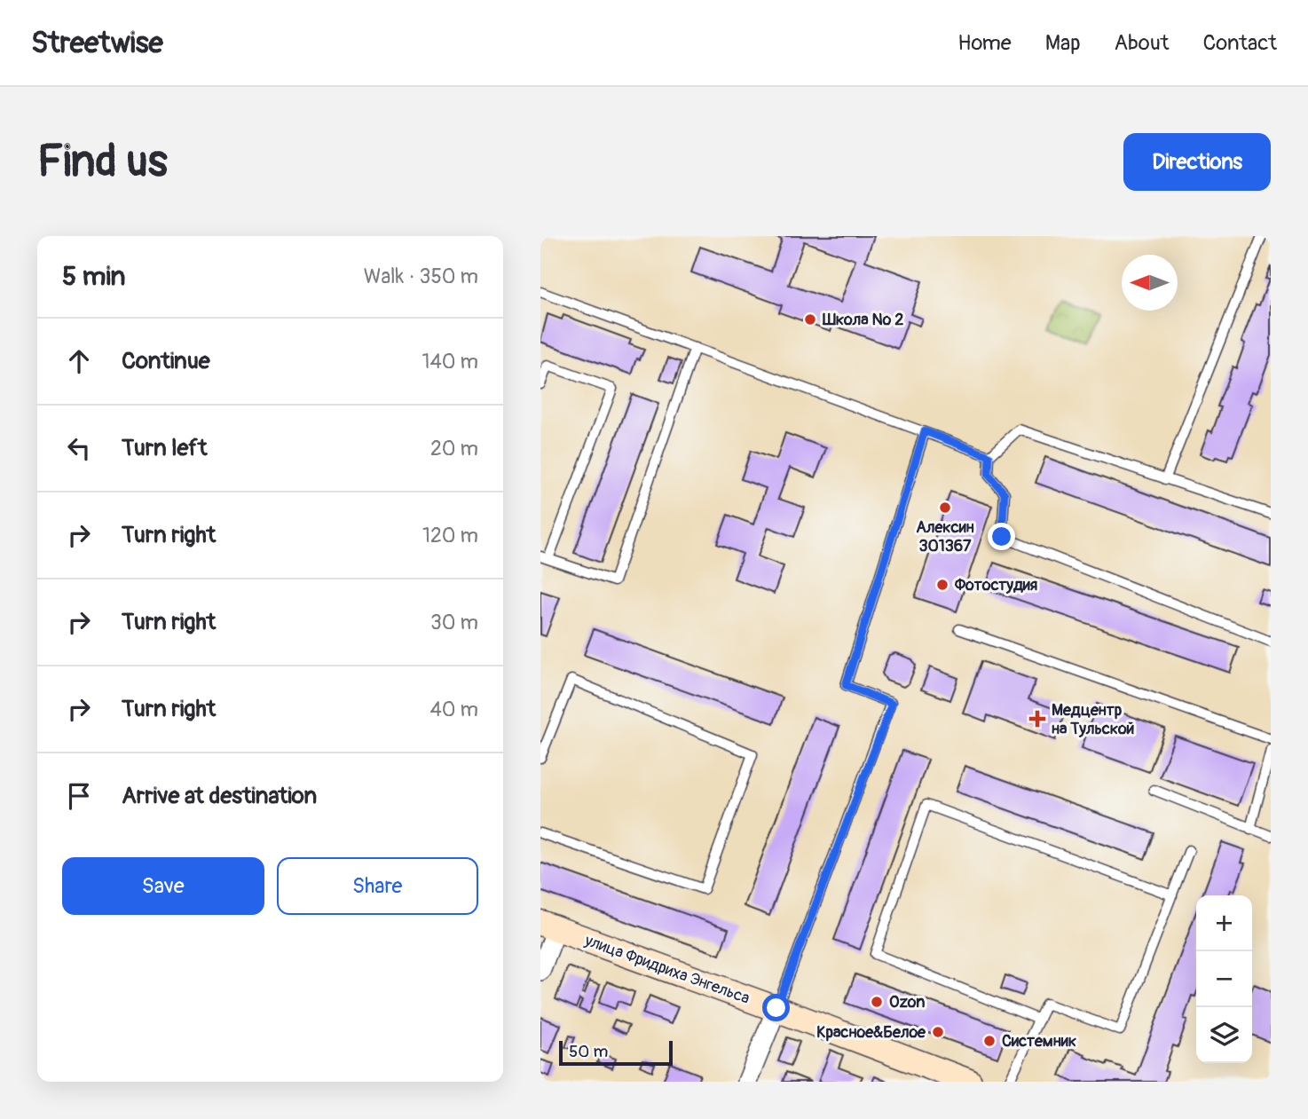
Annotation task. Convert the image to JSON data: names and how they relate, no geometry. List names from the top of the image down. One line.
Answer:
{"streets":{"main road":["улица Фридриха Энгельса"]},"places":{"other":["Школа № 2","Алексин 301367","Фотостудия","Ozon","Красное&Белое","Системник"],"health":["Медцентр на Тульской"]},"scale_bar":"50 m","north":"left","page":{"header":"Streetwise","nav":["Home","Map","About","Contact"],"buttons":["Directions",["Save","Share"]],"title":"Find us","heading":["5 min","Walk · 350 m"],"list":[["Continue","140 m"],["Turn left","20 m"],["Turn right","120 m"],["Turn right","30 m"],["Turn right","40 m"],"Arrive at destination"],"map_buttons":["+","−"],"scale":"50 m"}}
